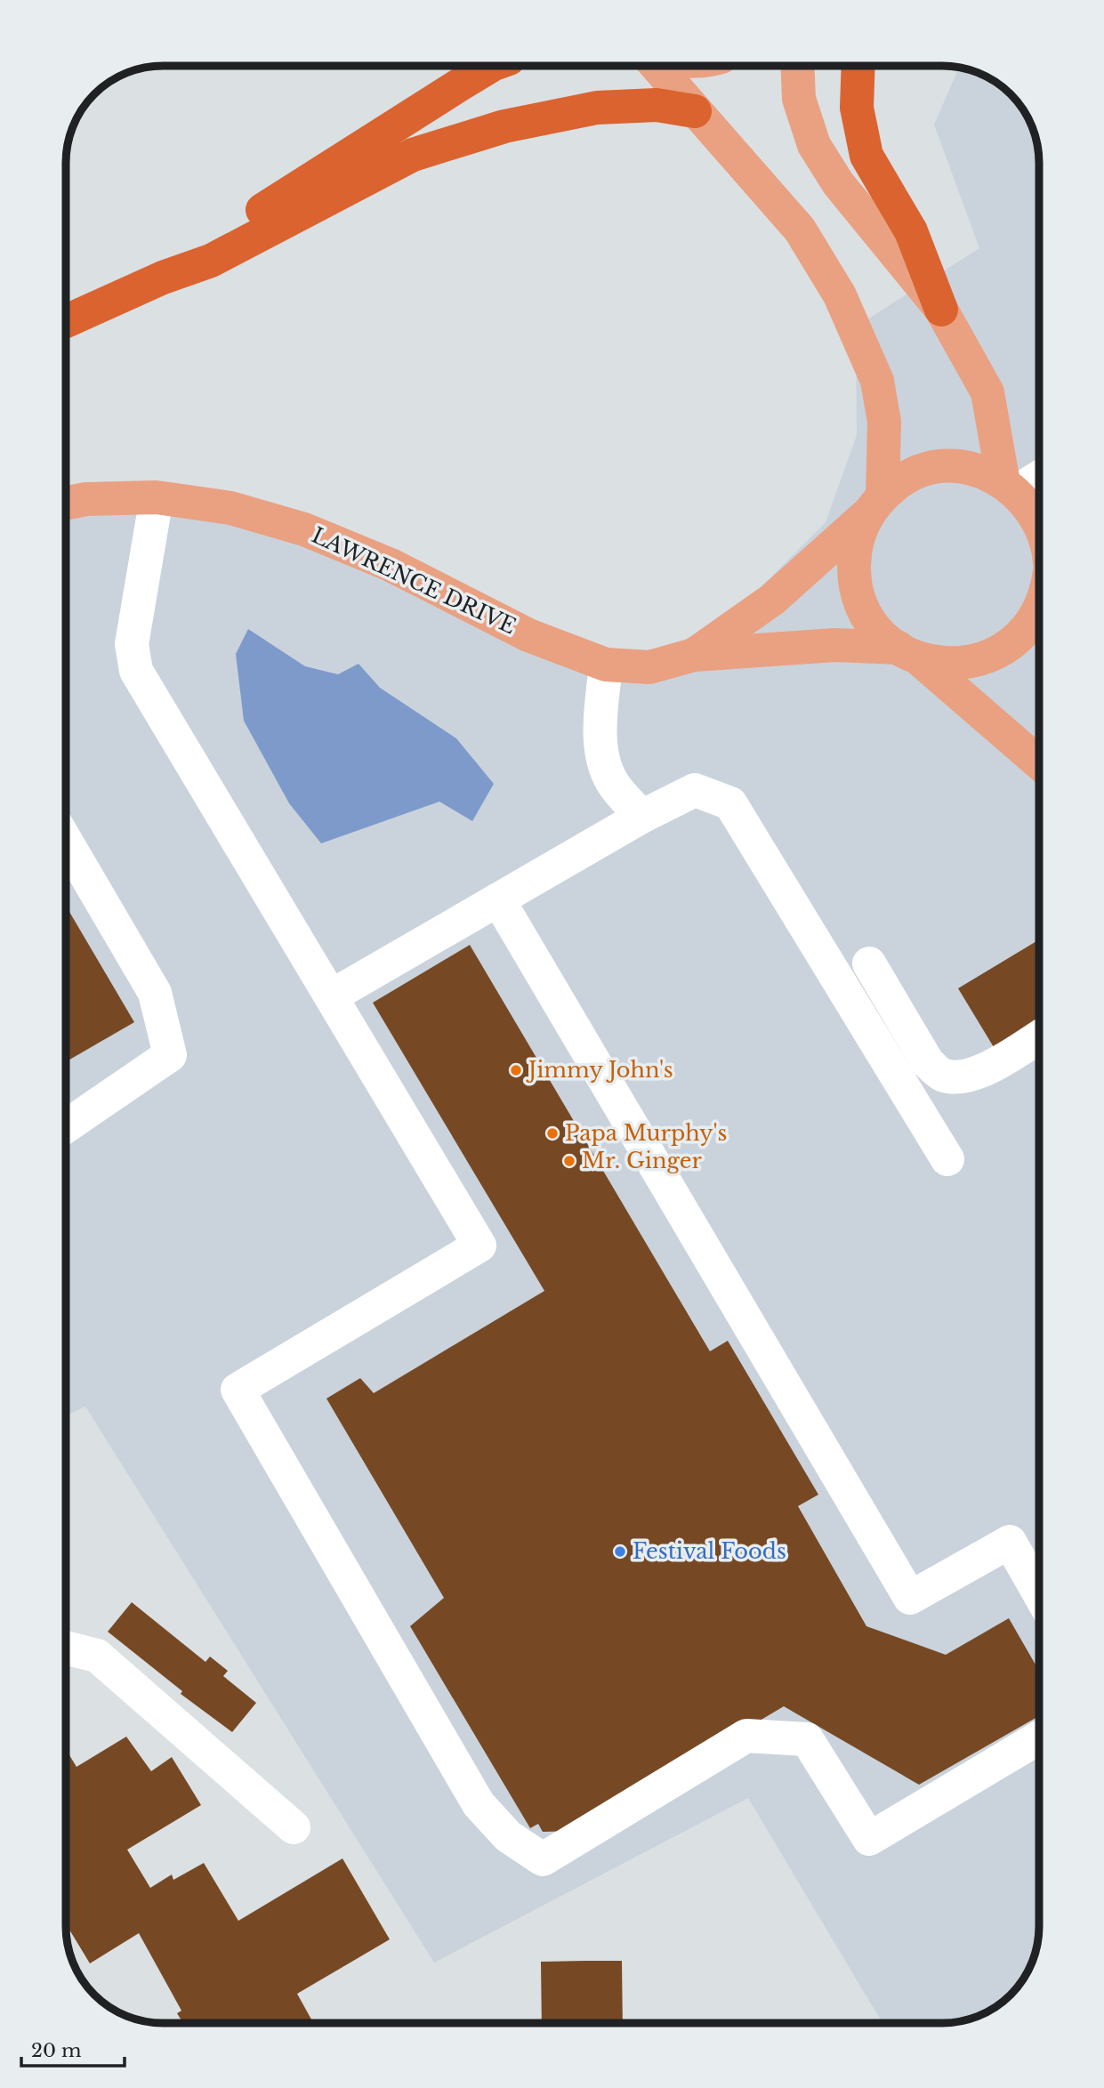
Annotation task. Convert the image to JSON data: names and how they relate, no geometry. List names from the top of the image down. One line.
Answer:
{"streets":{"main road":["LAWRENCE DRIVE"]},"places":["Jimmy John's","Papa Murphy's","Mr. Ginger","Festival Foods"],"scale_bar":"20 m"}
